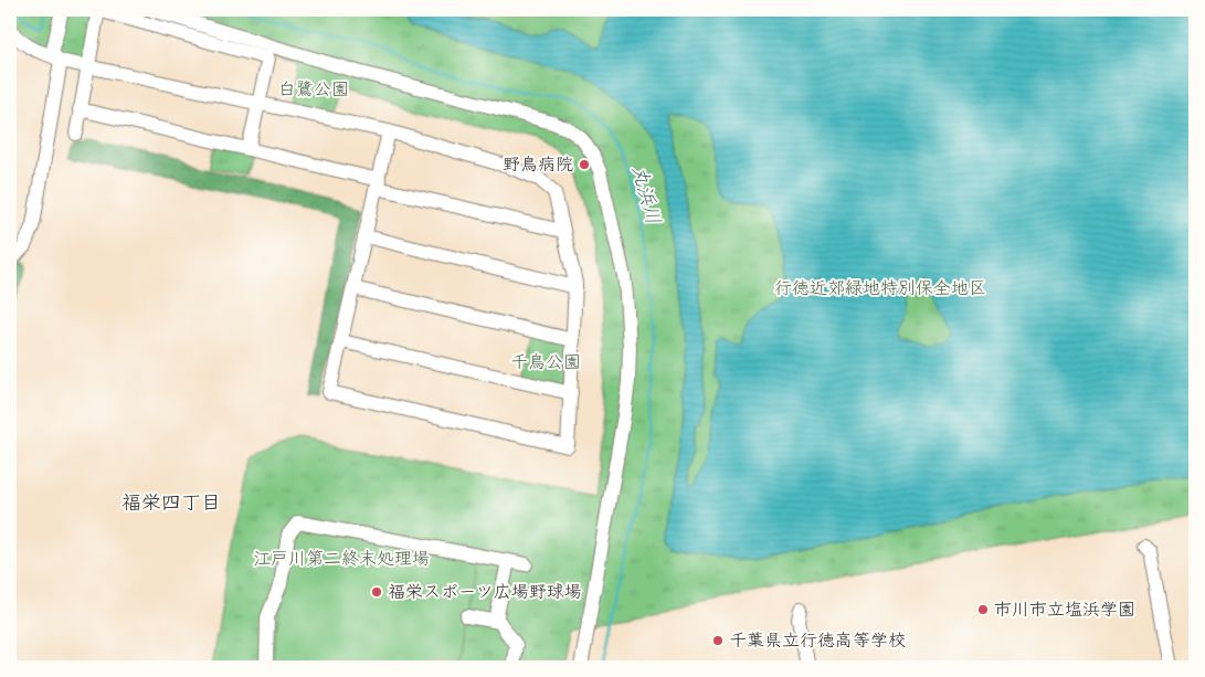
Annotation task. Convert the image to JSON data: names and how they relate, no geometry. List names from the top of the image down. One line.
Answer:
{"districts":["福栄四丁目"],"water":["丸浜川"],"parks":["白鷺公園","行徳近郊緑地特別保全地区","千鳥公園","江戸川第二終末処理場"],"places":["野鳥病院","福栄スポーツ広場野球場","市川市立塩浜学園","千葉県立行徳高等学校"]}
